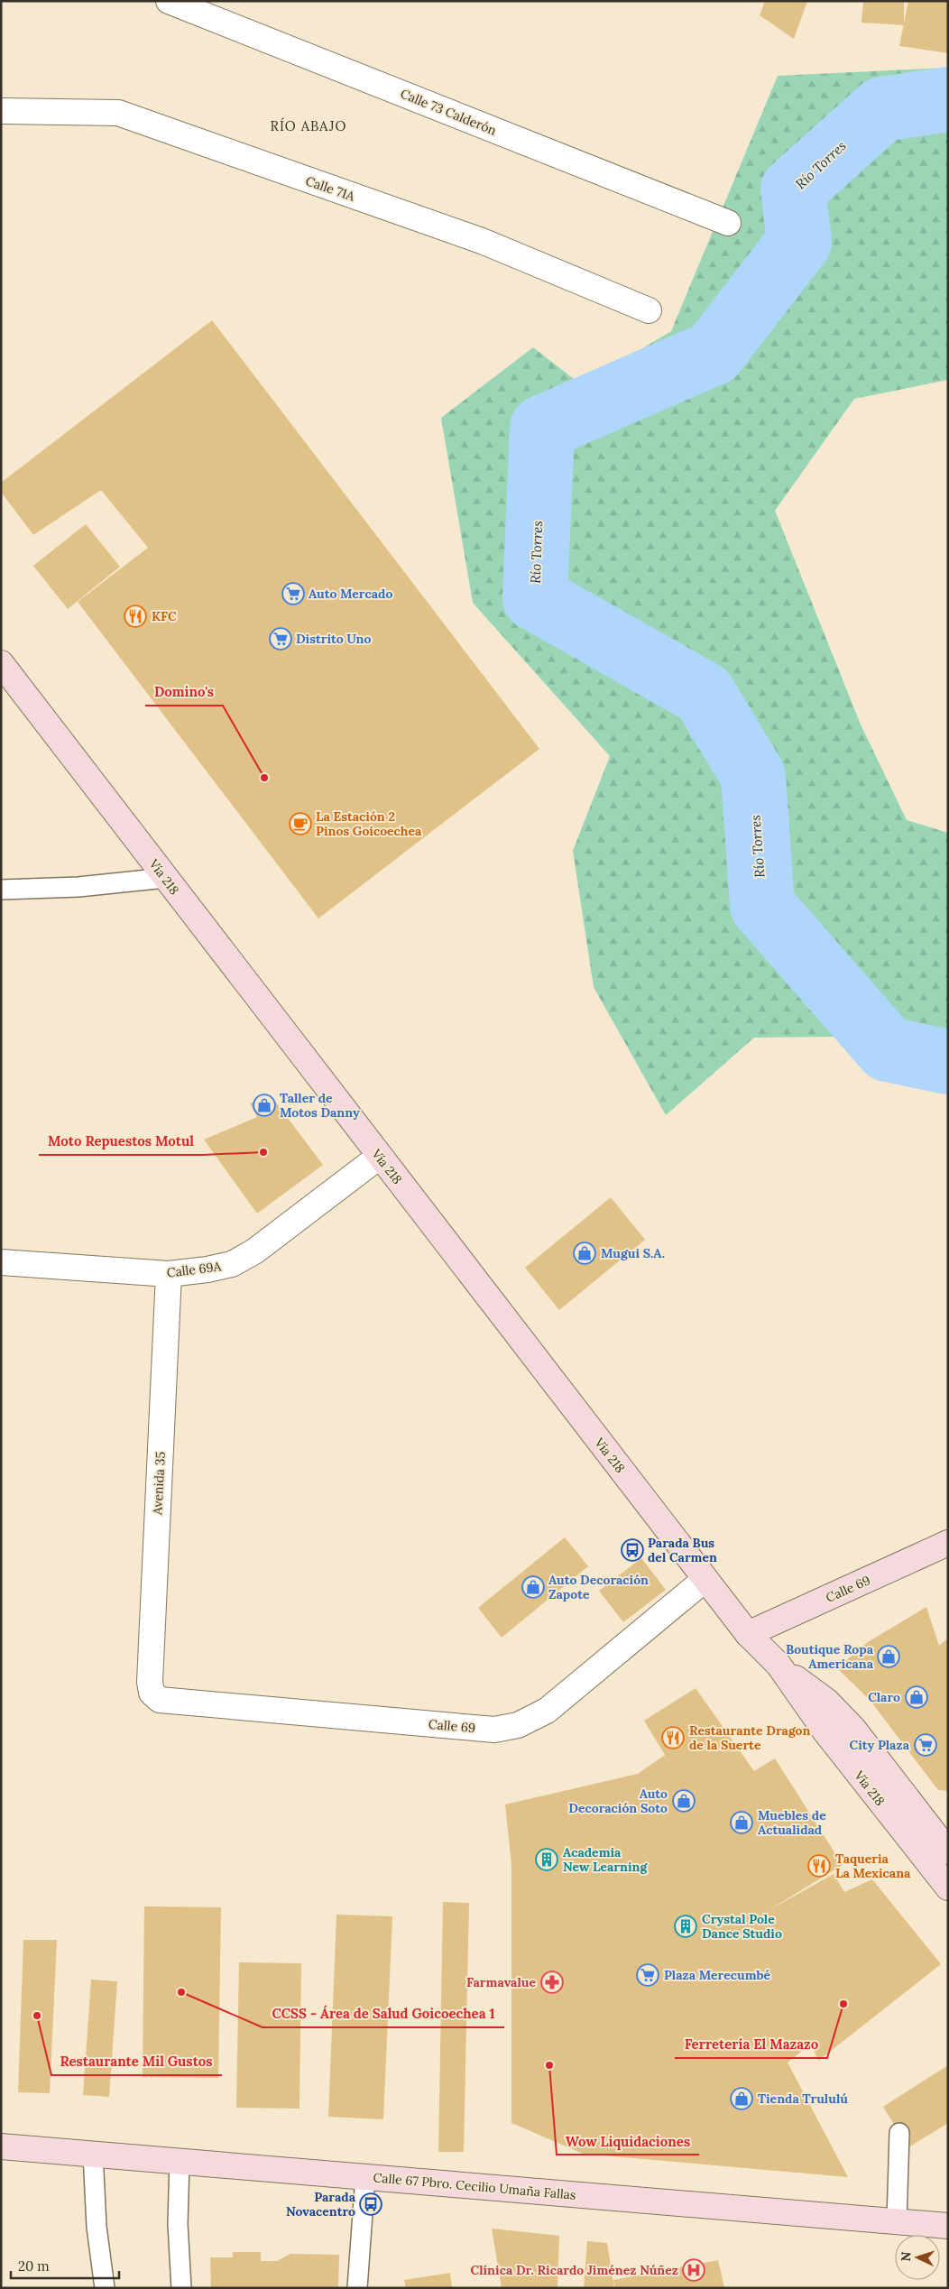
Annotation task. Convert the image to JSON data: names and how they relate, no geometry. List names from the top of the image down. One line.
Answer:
{"streets":{"main road":["Vía 218","Calle 69","Calle 67 Pbro. Cecilio Umaña Fallas"],"street":["Calle 73 Calderón","Calle 71A","Calle 69A","Avenida 35"]},"crossings":[["Vía 218","Calle 69A"],["Vía 218","Calle 69"],["Calle 69A","Avenida 35"],["Avenida 35","Calle 69"]],"districts":["RÍO ABAJO"],"water":["Río Torres"],"places":{"supermarket":["Auto Mercado","Distrito Uno","City Plaza","Plaza Merecumbé"],"restaurant":["KFC","Restaurante Dragon de la Suerte","Taqueria La Mexicana"],"other":["Domino's","Moto Repuestos Motul","CCSS - Área de Salud Goicoechea 1","Ferretería El Mazazo","Restaurante Mil Gustos","Wow Liquidaciones"],"cafe":["La Estación 2 Pinos Goicoechea"],"shop":["Taller de Motos Danny","Mugui S.A.","Auto Decoración Zapote","Boutique Ropa Americana","Claro","Auto Decoración Soto","Muebles de Actualidad","Tienda Trululú"],"bus stop":["Parada Bus del Carmen","Parada Novacentro"],"building":["Academia New Learning","Crystal Pole Dance Studio"],"pharmacy":["Farmavalue"],"hospital":["Clínica Dr. Ricardo Jiménez Núñez"]},"scale_bar":"20 m","north":"left"}
